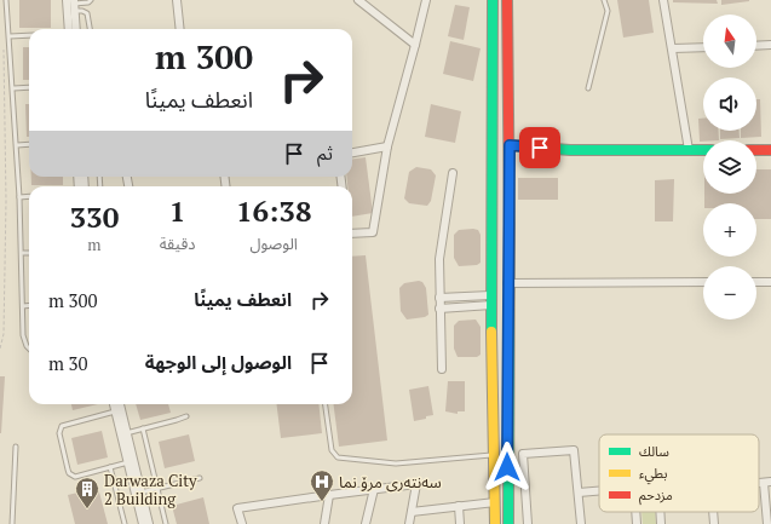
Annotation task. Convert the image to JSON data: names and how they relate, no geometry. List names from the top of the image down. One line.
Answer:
{"places":{"hospital":["سەنتەرى مرۆ نما"],"building":["Darwaza City 2 Building"]},"legend":["سالك","بطيء","مزدحم"],"north":"top","page":{"map_buttons":["+","−"],"turn":["300 m","انعطف يمينًا"],"then":"ثم","eta":["16:38","الوصول","1","دقيقة","330","m"],"list":[{"name":"انعطف يمينًا","value":"300 m"},{"name":"الوصول إلى الوجهة","value":"30 m"}]}}
